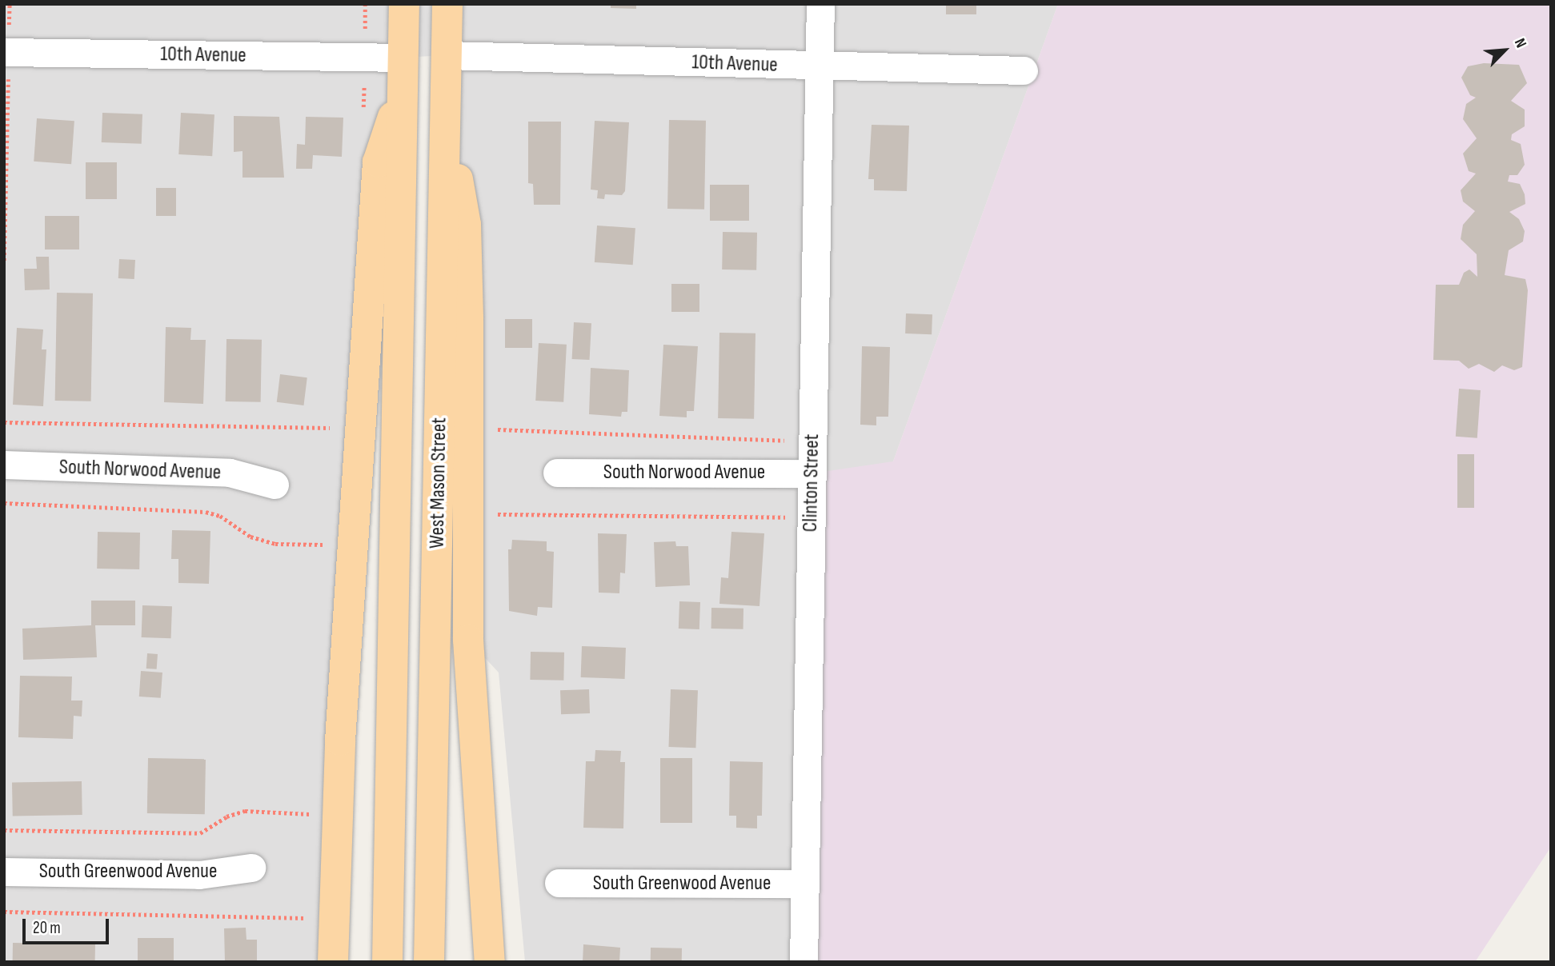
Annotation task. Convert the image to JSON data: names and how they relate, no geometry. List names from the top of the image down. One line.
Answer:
{"streets":{"main road":["West Mason Street"],"street":["10th Avenue","South Norwood Avenue","Clinton Street","South Greenwood Avenue"]},"crossings":[["10th Avenue","West Mason Street"],["10th Avenue","Clinton Street"],["South Norwood Avenue","Clinton Street"],["Clinton Street","South Greenwood Avenue"]],"scale_bar":"20 m","north":"top right"}
